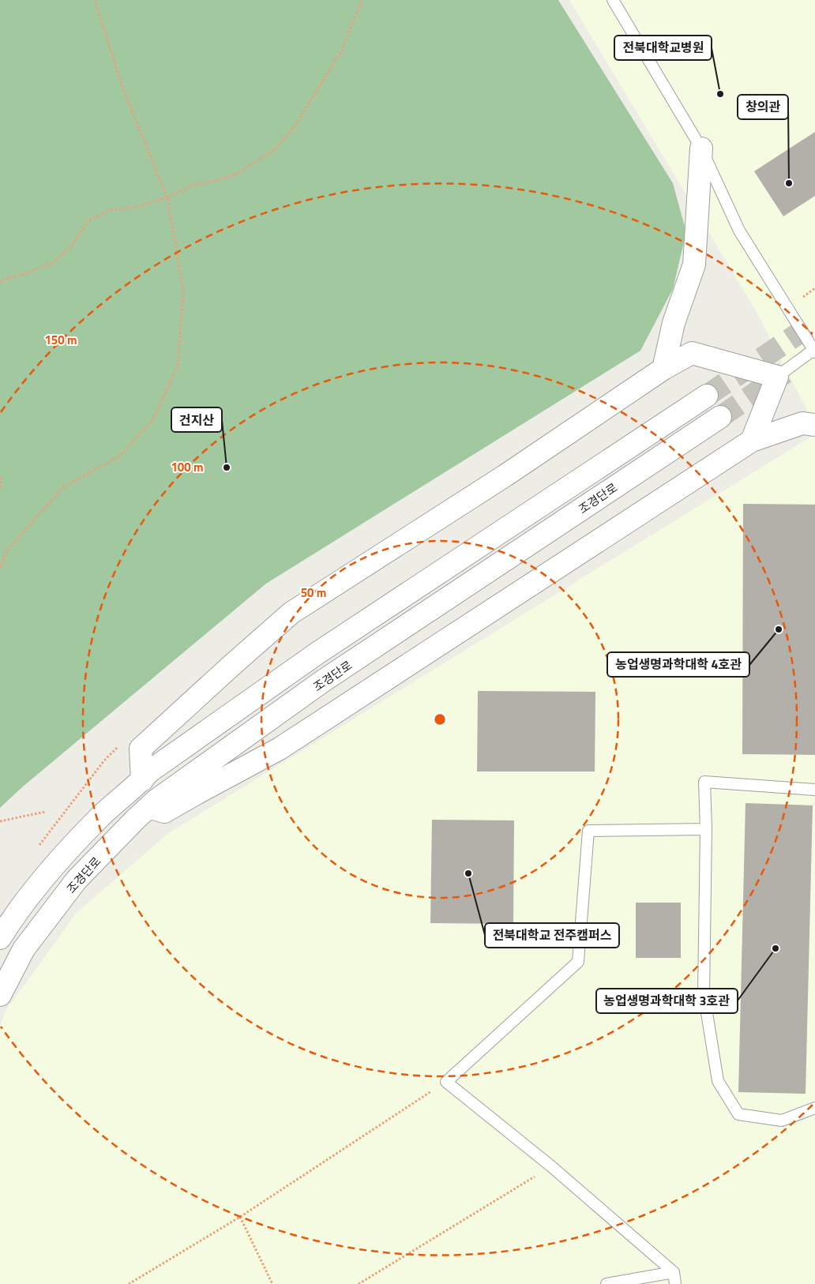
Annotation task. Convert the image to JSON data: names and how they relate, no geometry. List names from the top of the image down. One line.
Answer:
{"streets":{"street":["조경단로"]},"places":["전북대학교병원","창의관","건지산","농업생명과학대학 4호관","전북대학교 전주캠퍼스","농업생명과학대학 3호관"],"rings":["150 m","100 m","50 m"]}
